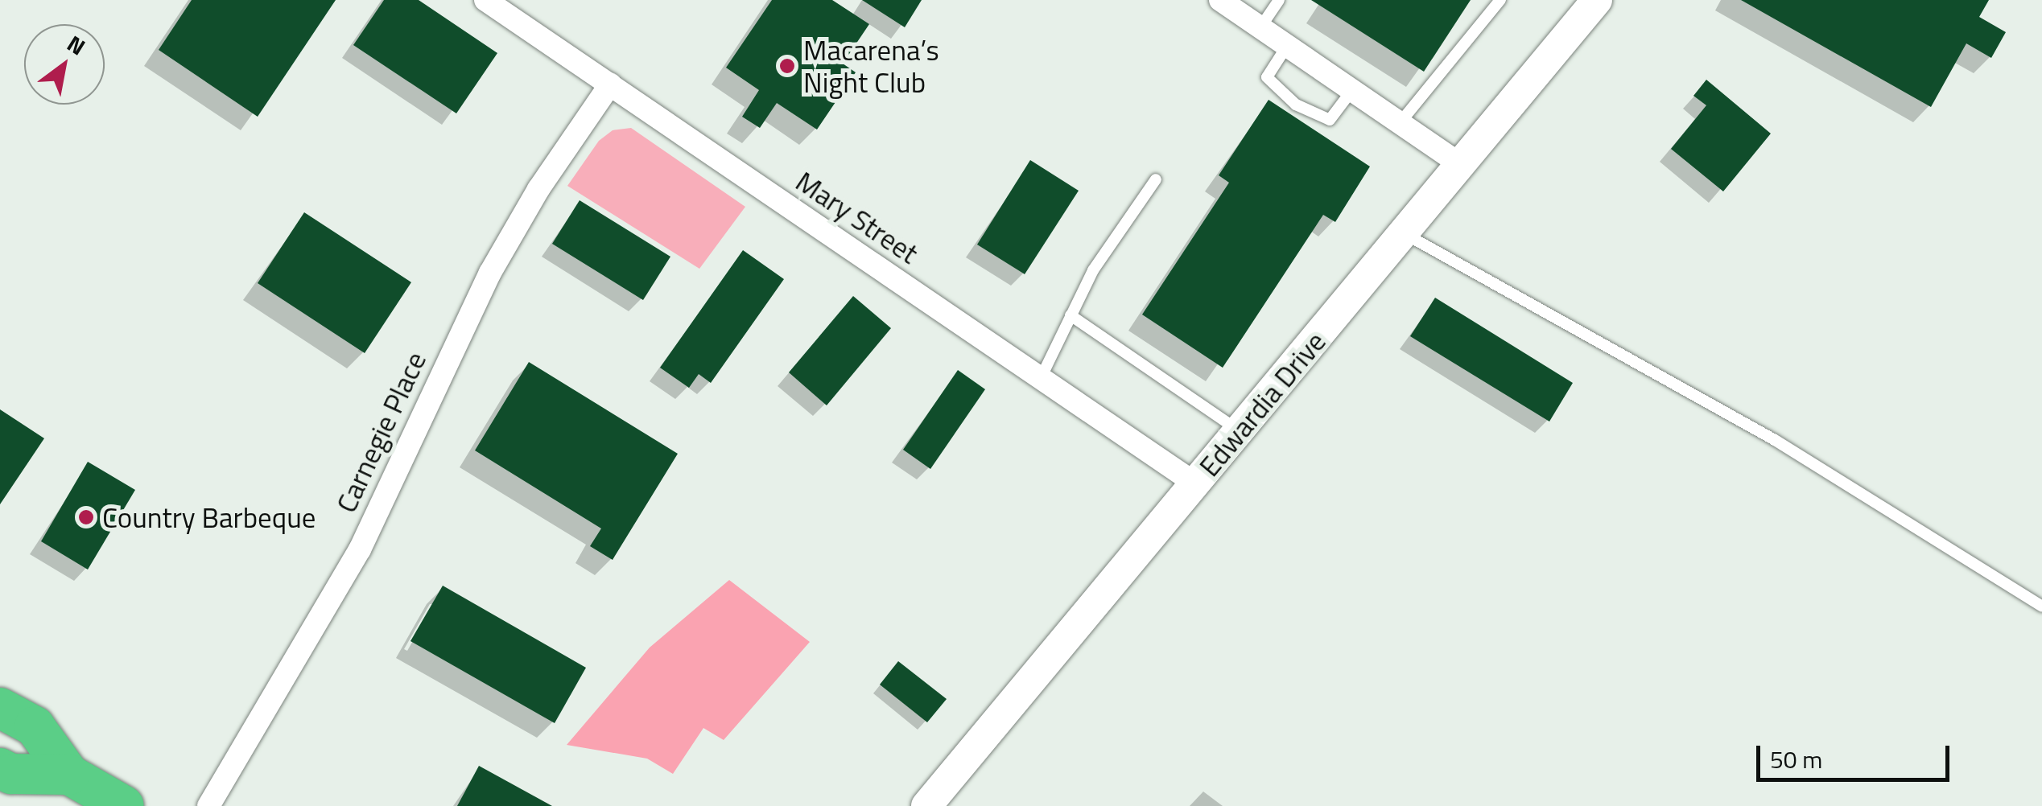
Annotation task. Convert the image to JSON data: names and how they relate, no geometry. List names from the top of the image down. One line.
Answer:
{"streets":{"main road":["Edwardia Drive"],"street":["Mary Street","Carnegie Place"]},"crossings":[["Mary Street","Edwardia Drive"],["Mary Street","Carnegie Place"]],"places":["Macarena’s Night Club","Country Barbeque"],"scale_bar":"50 m","north":"top right"}
